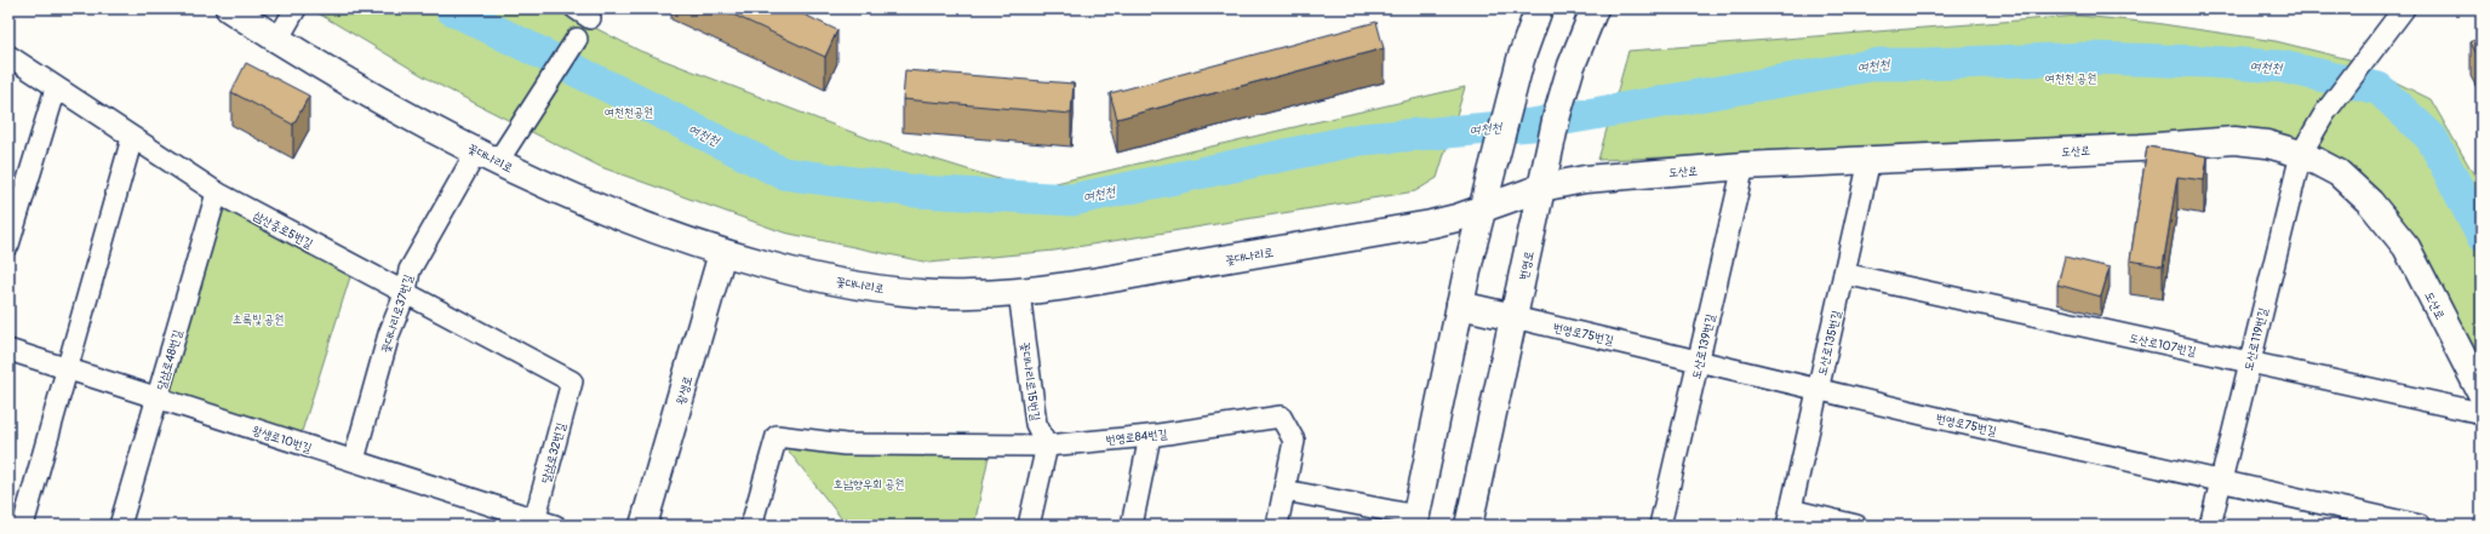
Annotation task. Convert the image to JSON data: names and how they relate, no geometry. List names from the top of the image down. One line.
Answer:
{"streets":{"main road":["도산로","꽃대나리로","번영로","왕생로"],"street":["삼산중로5번길","꽃대나리로37번길","번영로75번길","도산로119번길","도산로135번길","도산로107번길","도산로139번길","달삼로48번길","꽃대나리로15번길","번영로84번길","왕생로10번길","달삼로32번길"]},"crossings":[["도산로","꽃대나리로"],["도산로","번영로"],["도산로","도산로119번길"],["도산로","도산로135번길"],["도산로","도산로139번길"],["꽃대나리로","번영로"],["꽃대나리로","꽃대나리로37번길"],["꽃대나리로","꽃대나리로15번길"],["꽃대나리로","왕생로"],["삼산중로5번길","꽃대나리로37번길"],["삼산중로5번길","달삼로48번길"],["삼산중로5번길","달삼로32번길"],["번영로","번영로75번길"],["꽃대나리로37번길","왕생로10번길"],["번영로75번길","도산로119번길"],["번영로75번길","도산로135번길"],["번영로75번길","도산로139번길"],["도산로119번길","도산로107번길"],["도산로135번길","도산로107번길"],["달삼로48번길","왕생로10번길"],["꽃대나리로15번길","번영로84번길"],["왕생로10번길","달삼로32번길"]],"water":["여천천"],"parks":["여천천 공원","여천천공원","초록빛 공원","호남향우회 공원"]}
